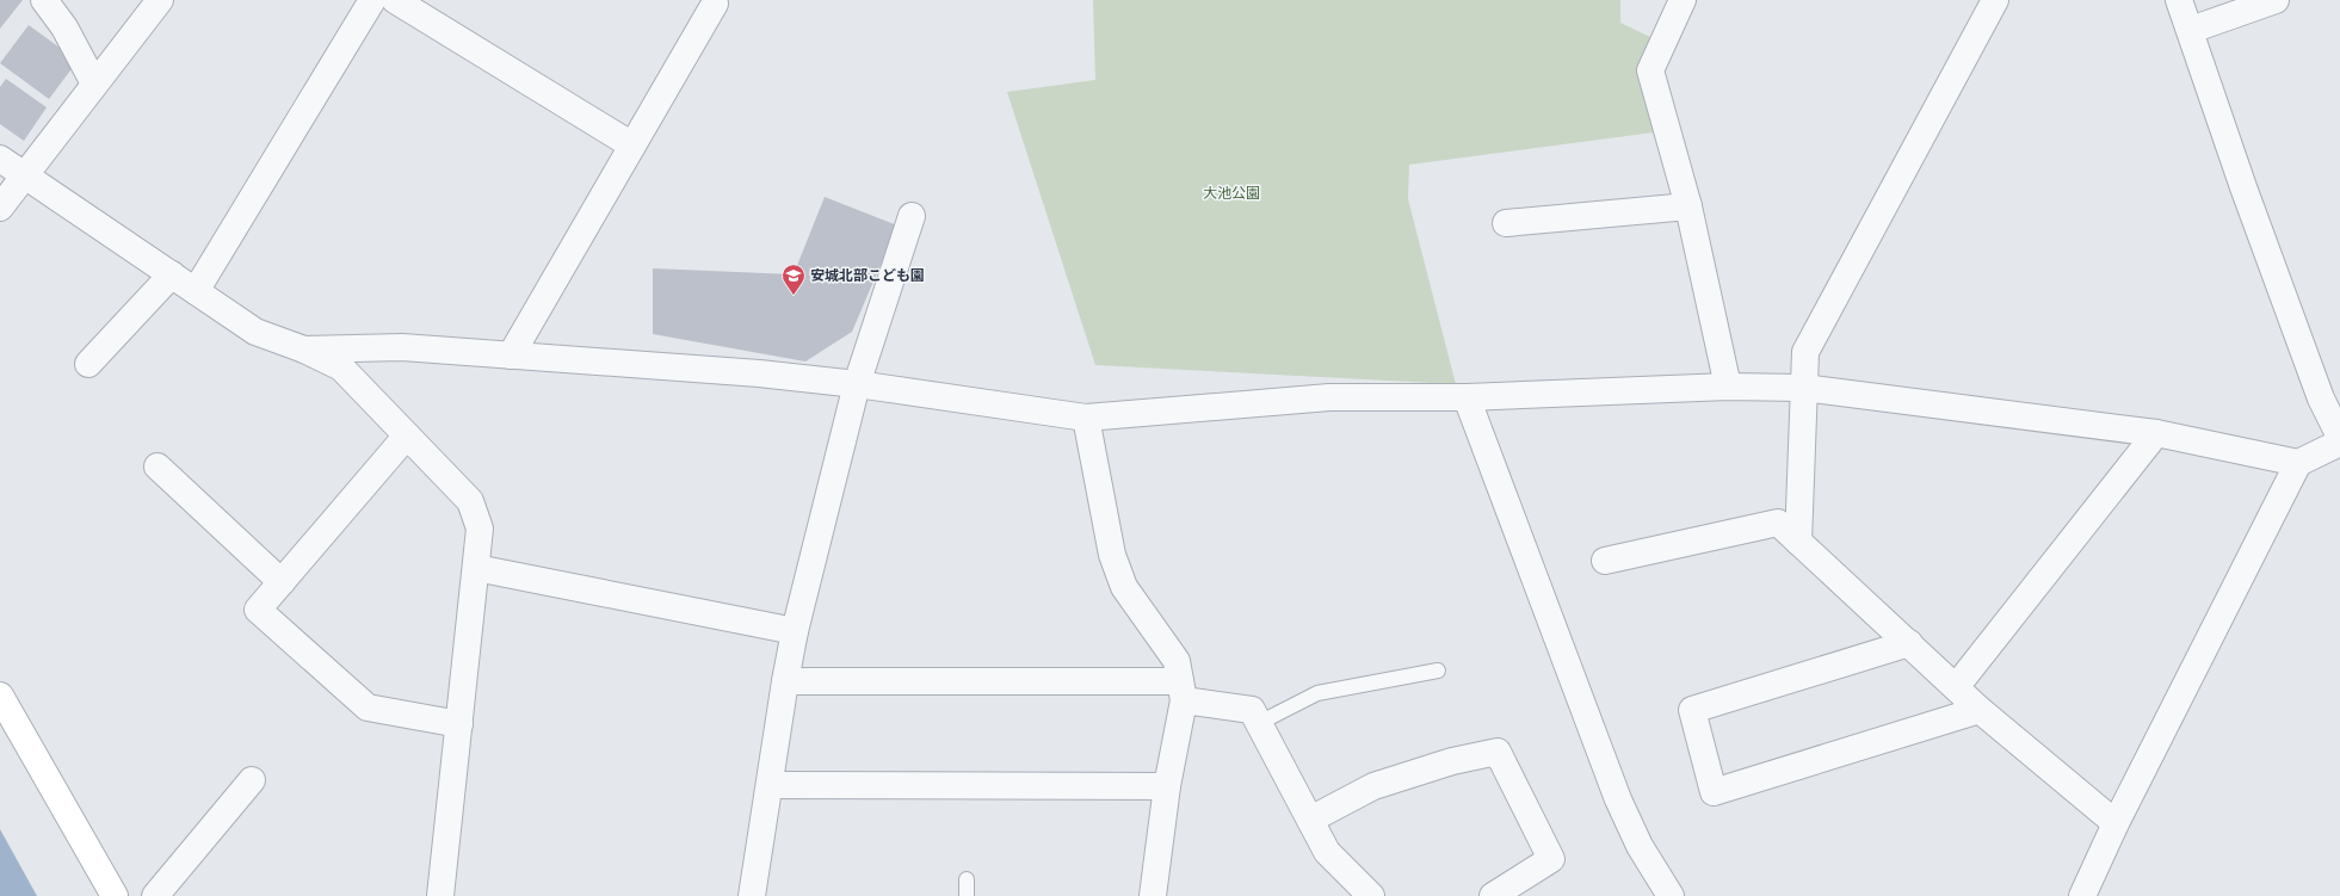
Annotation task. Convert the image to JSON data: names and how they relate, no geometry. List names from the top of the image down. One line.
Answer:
{"parks":["大池公園"],"places":{"school or university":["安城北部こども園"]}}
